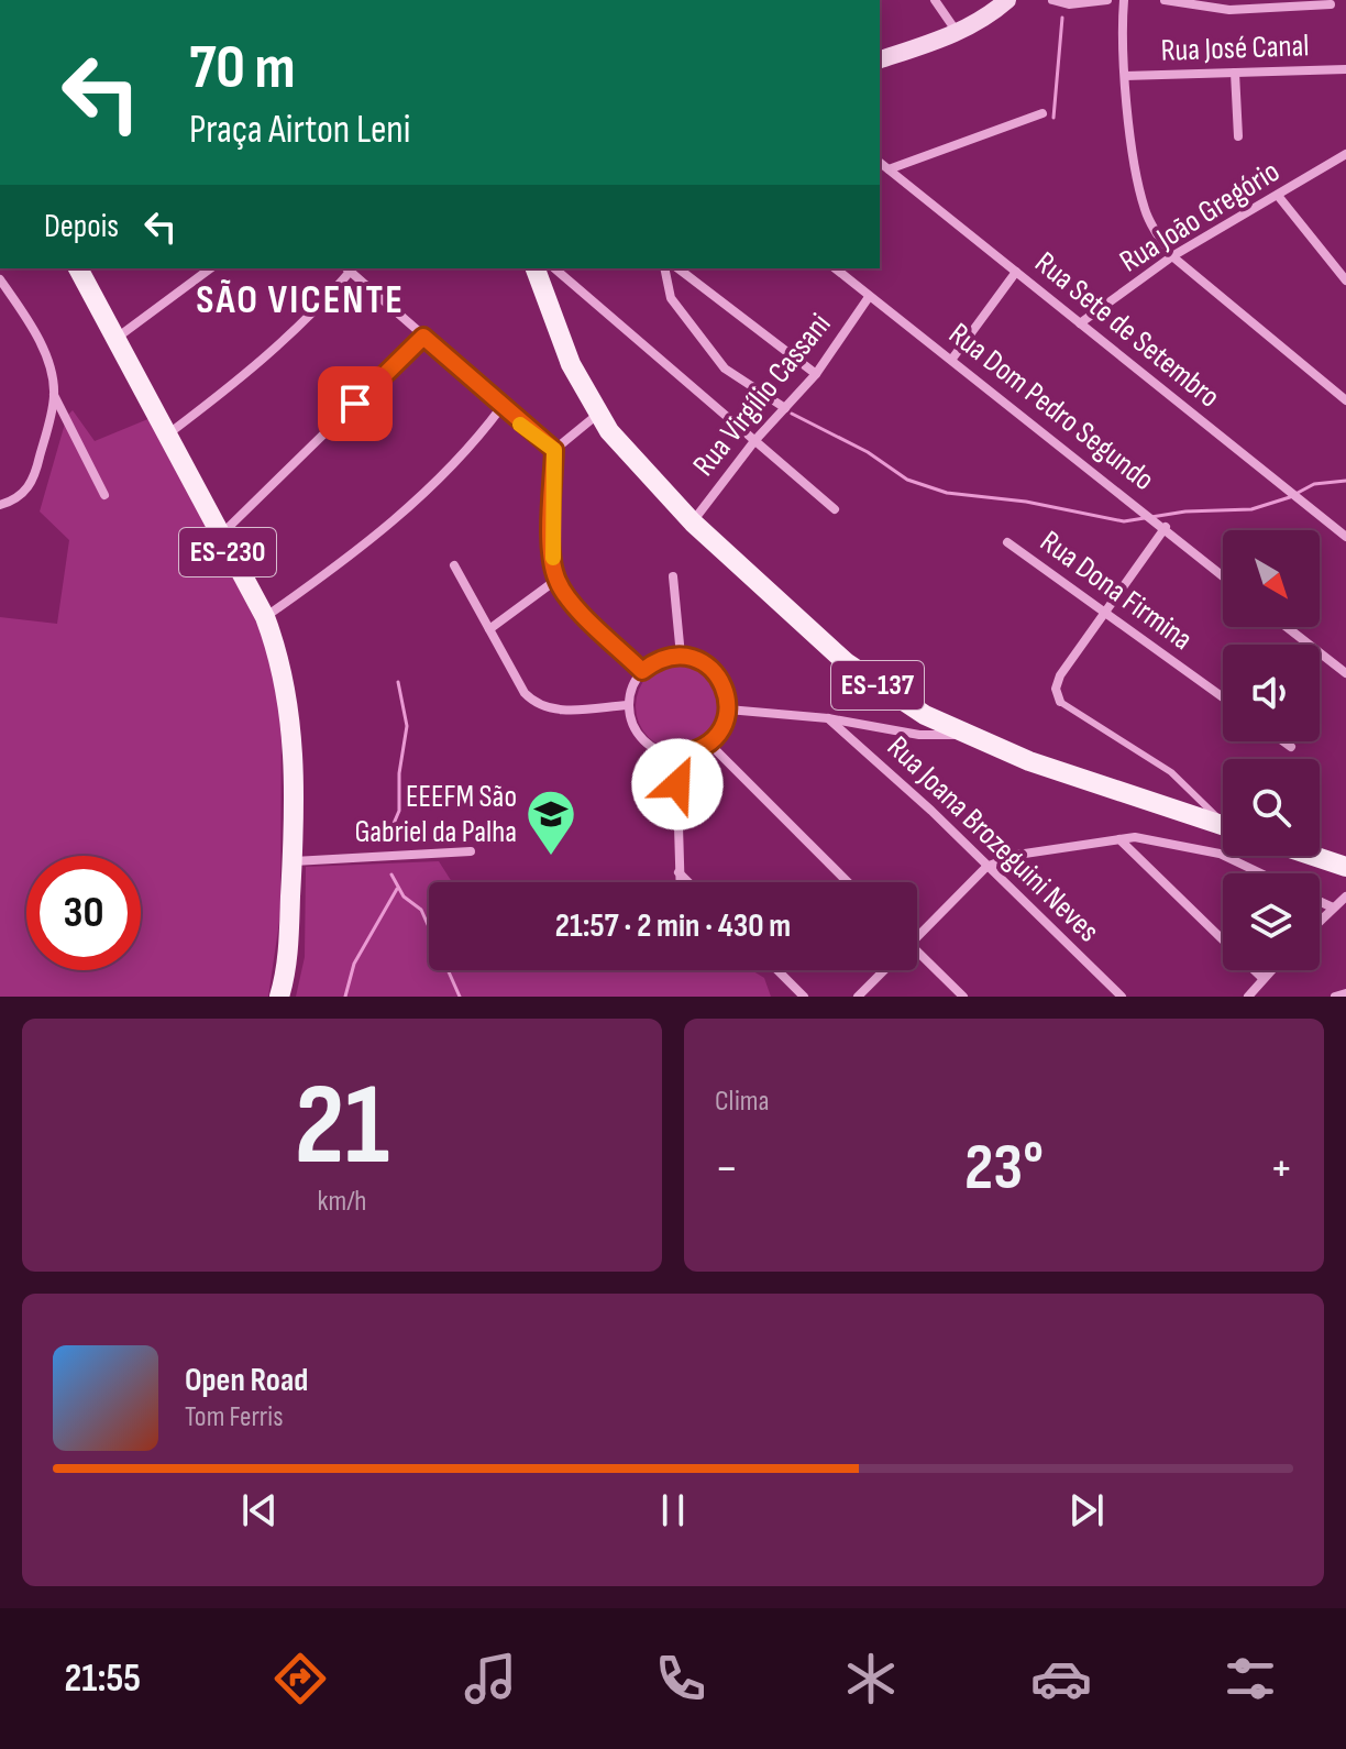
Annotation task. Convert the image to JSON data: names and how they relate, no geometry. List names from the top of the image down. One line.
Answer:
{"streets":{"main road":["ES-230","ES-137"],"street":["Rua José Canal","Rua João Gregório","Rua Sete de Setembro","Rua Virgílio Cassani","Rua Dom Pedro Segundo","Rua Dona Firmina","Rua Joana Brozeguini Neves"]},"crossings":[["Rua João Gregório","Rua Sete de Setembro"],["Rua Virgílio Cassani","Rua Dom Pedro Segundo"],["Rua Virgílio Cassani","ES-137"]],"districts":["SÃO VICENTE"],"places":{"school or university":["EEEFM São Gabriel da Palha"]},"north":"bottom right","page":{"turn":["70 m","Praça Airton Leni"],"then":"Depois","limit":"30","trip":"21:57 · 2 min · 430 m","tile":[["21","km/h"],"Clima"],"heat":["−","23°","+"],"song":["Open Road","Tom Ferris"],"tabs":"21:55"}}
